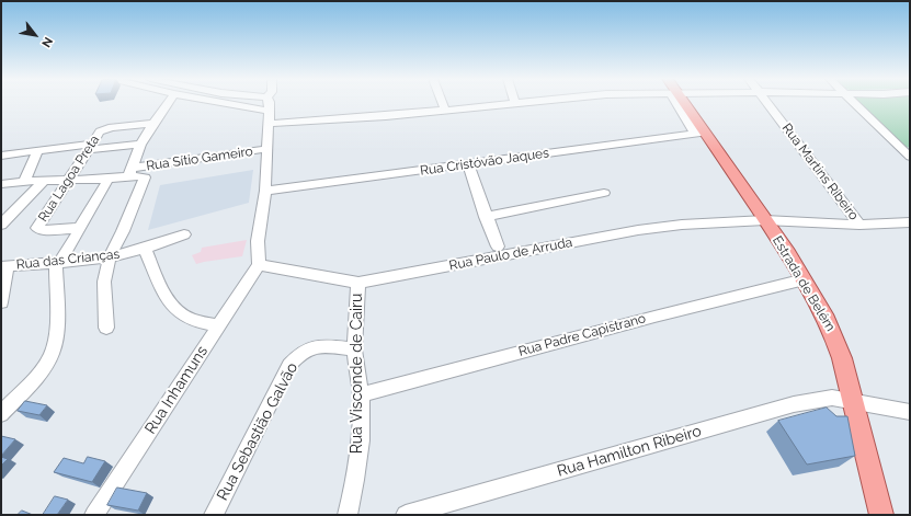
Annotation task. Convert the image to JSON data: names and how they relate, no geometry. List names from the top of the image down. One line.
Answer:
{"streets":{"main road":["Estrada de Belém"],"street":["Rua Sítio Gameiro","Rua Cristóvão Jaques","Rua Martins Ribeiro","Rua Lagoa Preta","Rua Paulo de Arruda","Rua das Crianças","Rua Padre Capistrano","Rua Visconde de Cairu","Rua Inhamuns","Rua Sebastião Galvão","Rua Hamilton Ribeiro"]},"crossings":[["Rua Sítio Gameiro","Rua Lagoa Preta"],["Rua Cristóvão Jaques","Estrada de Belém"],["Rua Martins Ribeiro","Rua Paulo de Arruda"],["Rua Paulo de Arruda","Estrada de Belém"],["Rua Paulo de Arruda","Rua Visconde de Cairu"],["Rua Paulo de Arruda","Rua Inhamuns"],["Estrada de Belém","Rua Padre Capistrano"],["Estrada de Belém","Rua Hamilton Ribeiro"],["Rua Padre Capistrano","Rua Visconde de Cairu"],["Rua Visconde de Cairu","Rua Sebastião Galvão"]],"north":"bottom right"}
